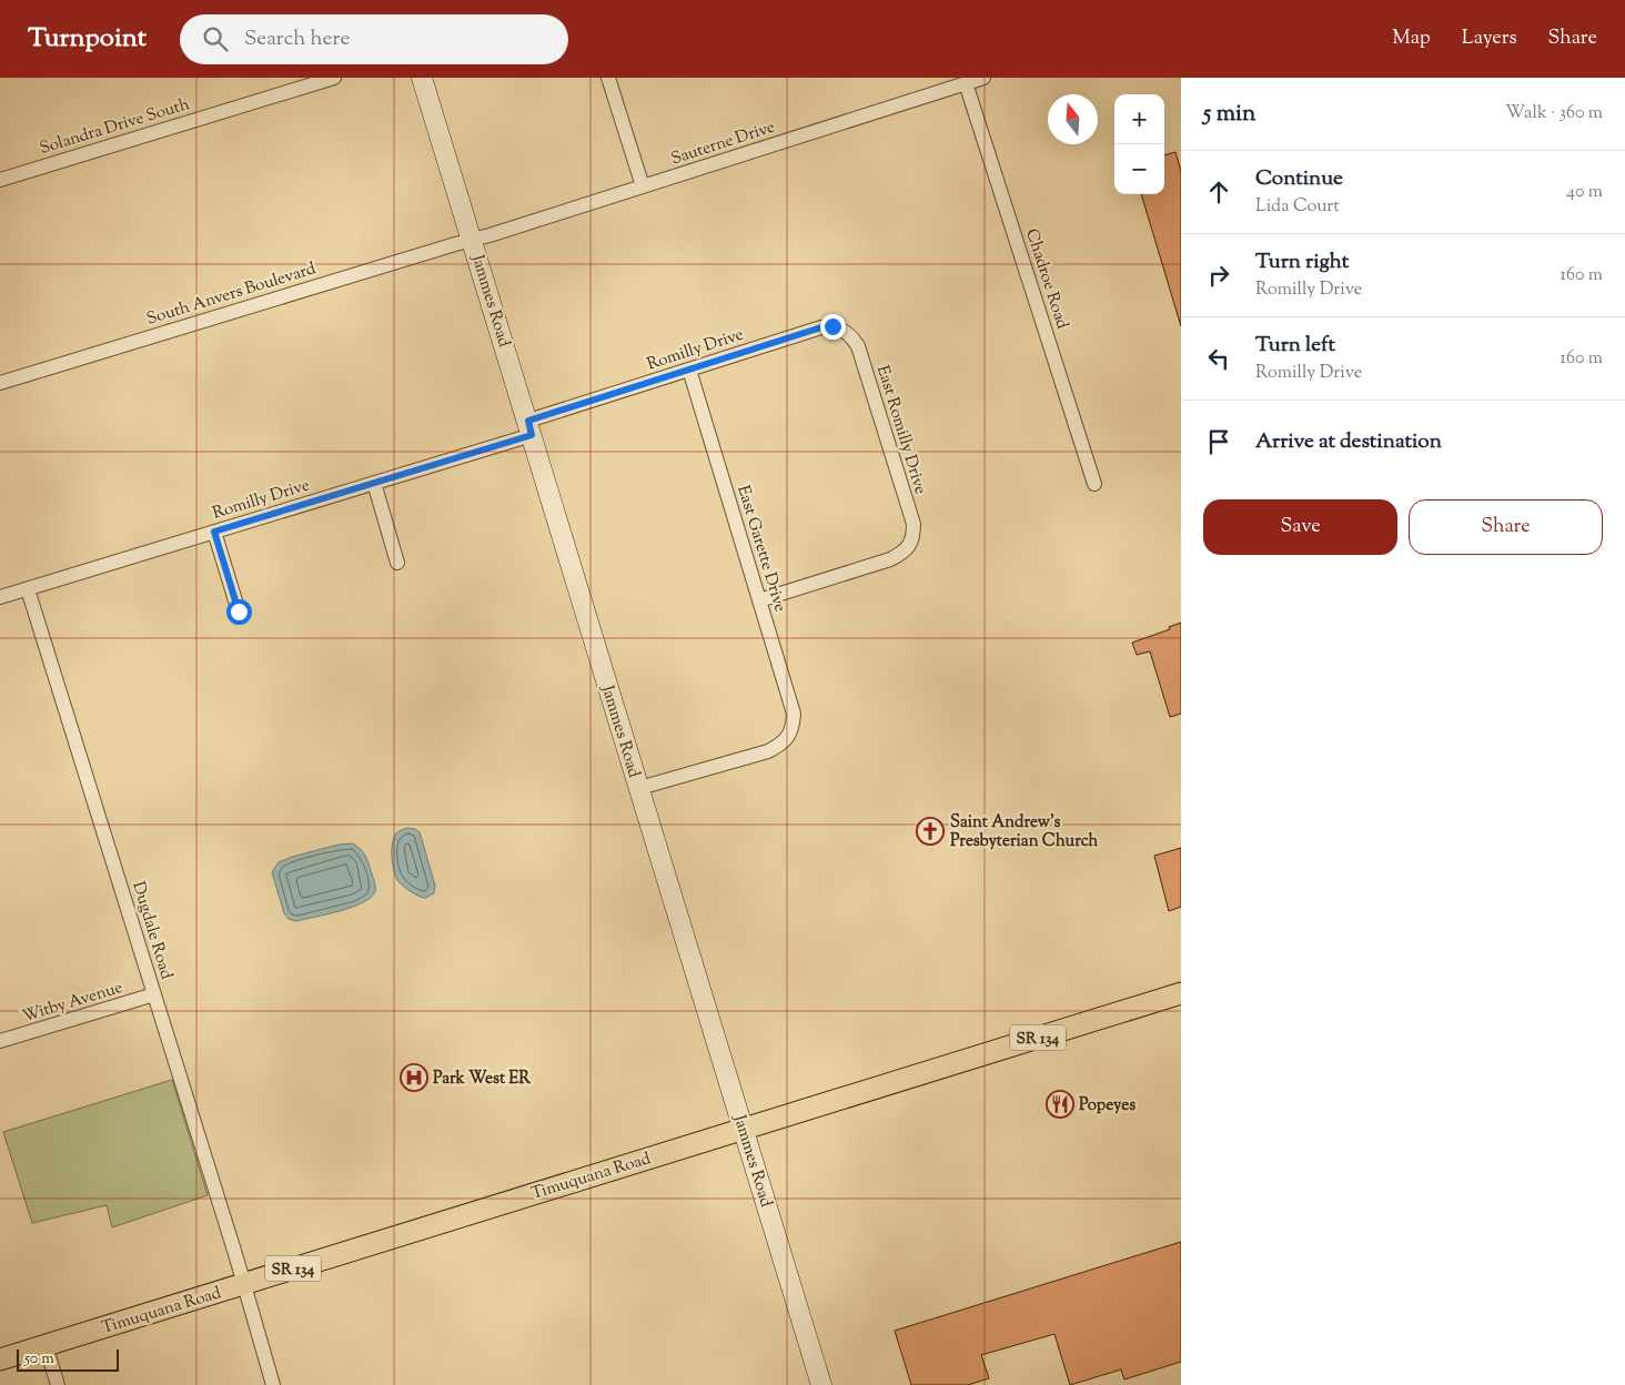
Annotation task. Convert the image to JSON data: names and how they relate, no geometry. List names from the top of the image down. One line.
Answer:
{"streets":{"main road":["SR 134","Timuquana Road"],"street":["Solandra Drive South","Sauterne Drive","Chadroe Road","South Anvers Boulevard","Jammes Road","Romilly Drive","East Romilly Drive","East Garette Drive","Dugdale Road","Witby Avenue"]},"crossings":[["Sauterne Drive","Chadroe Road"],["Sauterne Drive","South Anvers Boulevard"],["Sauterne Drive","Jammes Road"],["South Anvers Boulevard","Jammes Road"],["Jammes Road","Romilly Drive"],["Jammes Road","East Garette Drive"],["Jammes Road","Timuquana Road"],["Romilly Drive","East Romilly Drive"],["Romilly Drive","East Garette Drive"],["Romilly Drive","Dugdale Road"],["East Romilly Drive","East Garette Drive"],["Dugdale Road","Witby Avenue"],["Dugdale Road","Timuquana Road"]],"places":{"church":["Saint Andrew's Presbyterian Church"],"hospital":["Park West ER"],"restaurant":["Popeyes"]},"scale_bar":"50 m","north":"top","page":{"header":"Turnpoint","search":"Search here","nav":["Map","Layers","Share"],"heading":["5 min","Walk · 360 m"],"map_buttons":["+","−"],"list":[["Continue","Lida Court","40 m"],["Turn right","Romilly Drive","160 m"],["Turn left","Romilly Drive","160 m"],"Arrive at destination"],"buttons":["Save","Share"],"scale":"50 m"}}
